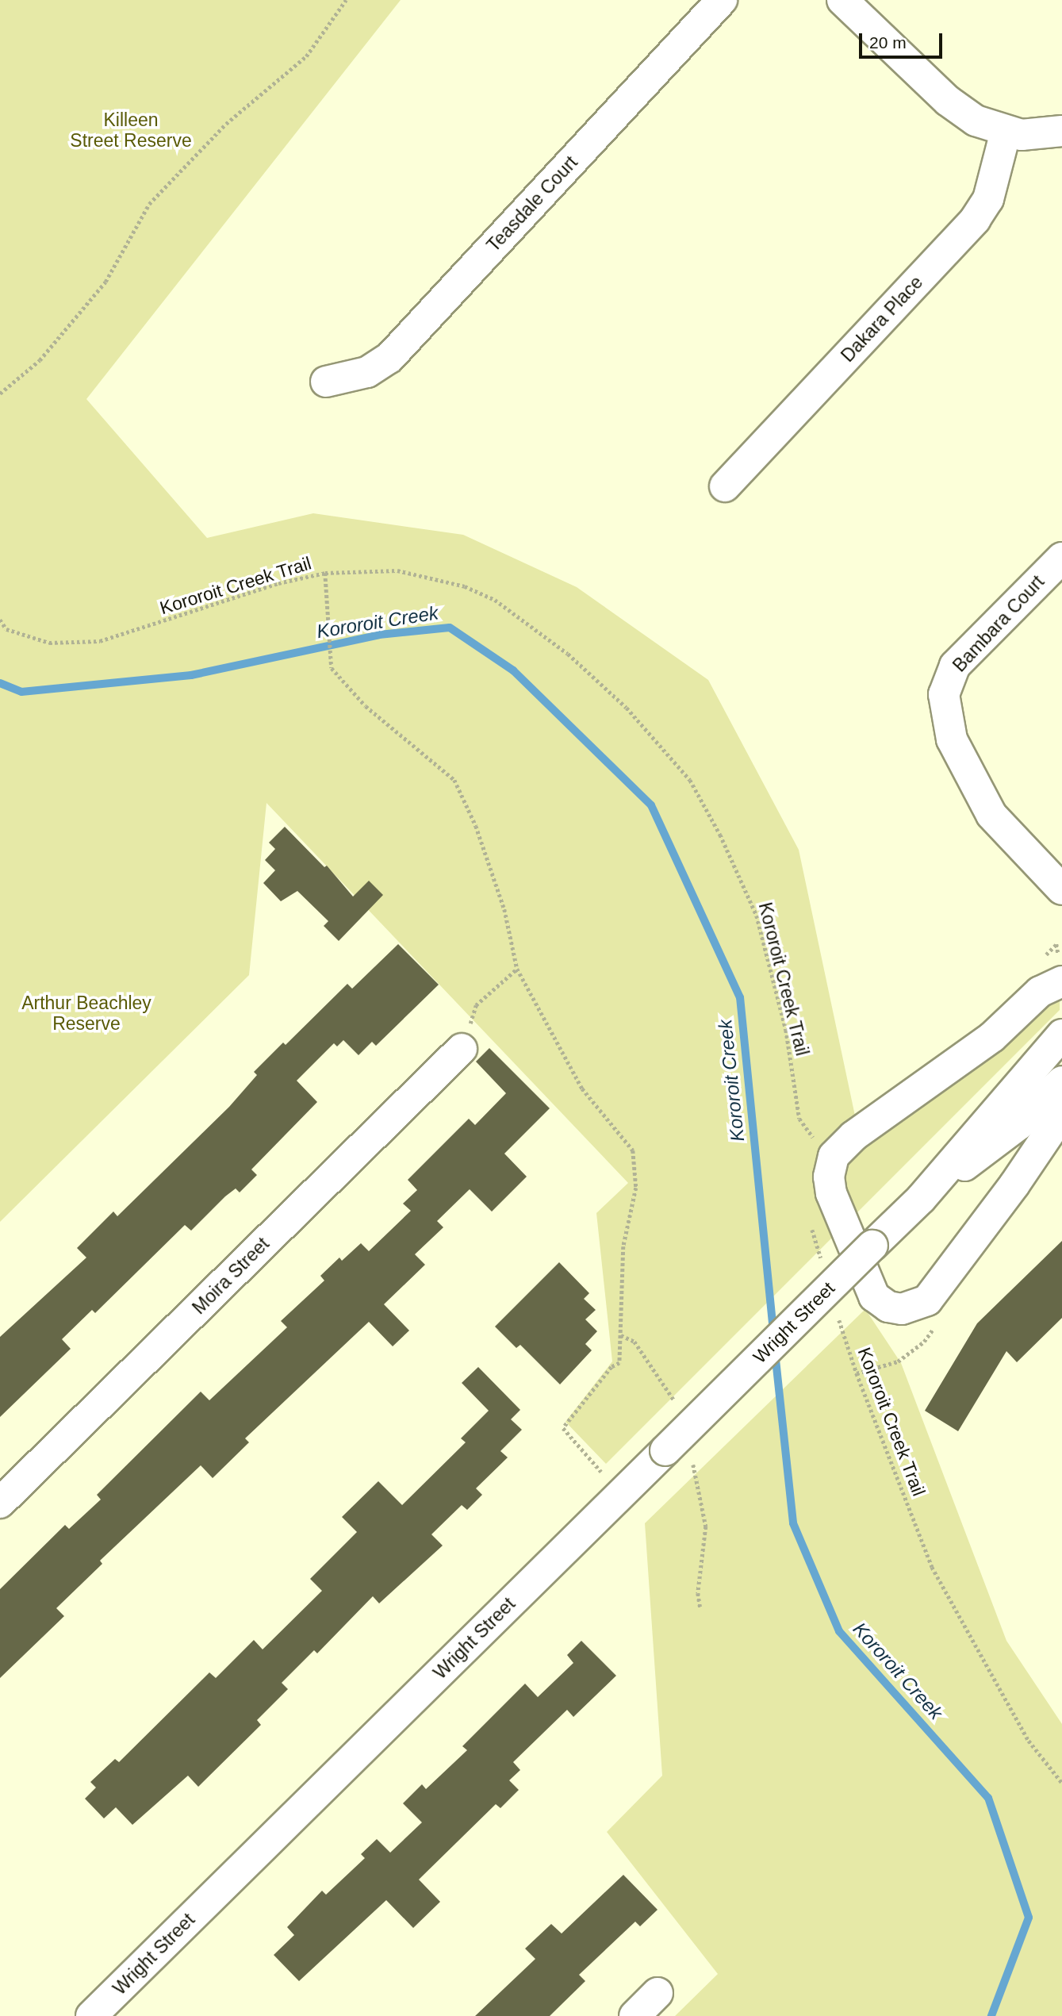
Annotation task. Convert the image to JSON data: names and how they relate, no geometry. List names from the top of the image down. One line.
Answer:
{"streets":{"street":["Teasdale Court","Dakara Place","Bambara Court","Moira Street","Wright Street"],"path":["Kororoit Creek Trail"]},"water":["Kororoit Creek"],"parks":["Killeen Street Reserve","Arthur Beachley Reserve"],"scale_bar":"20 m"}
